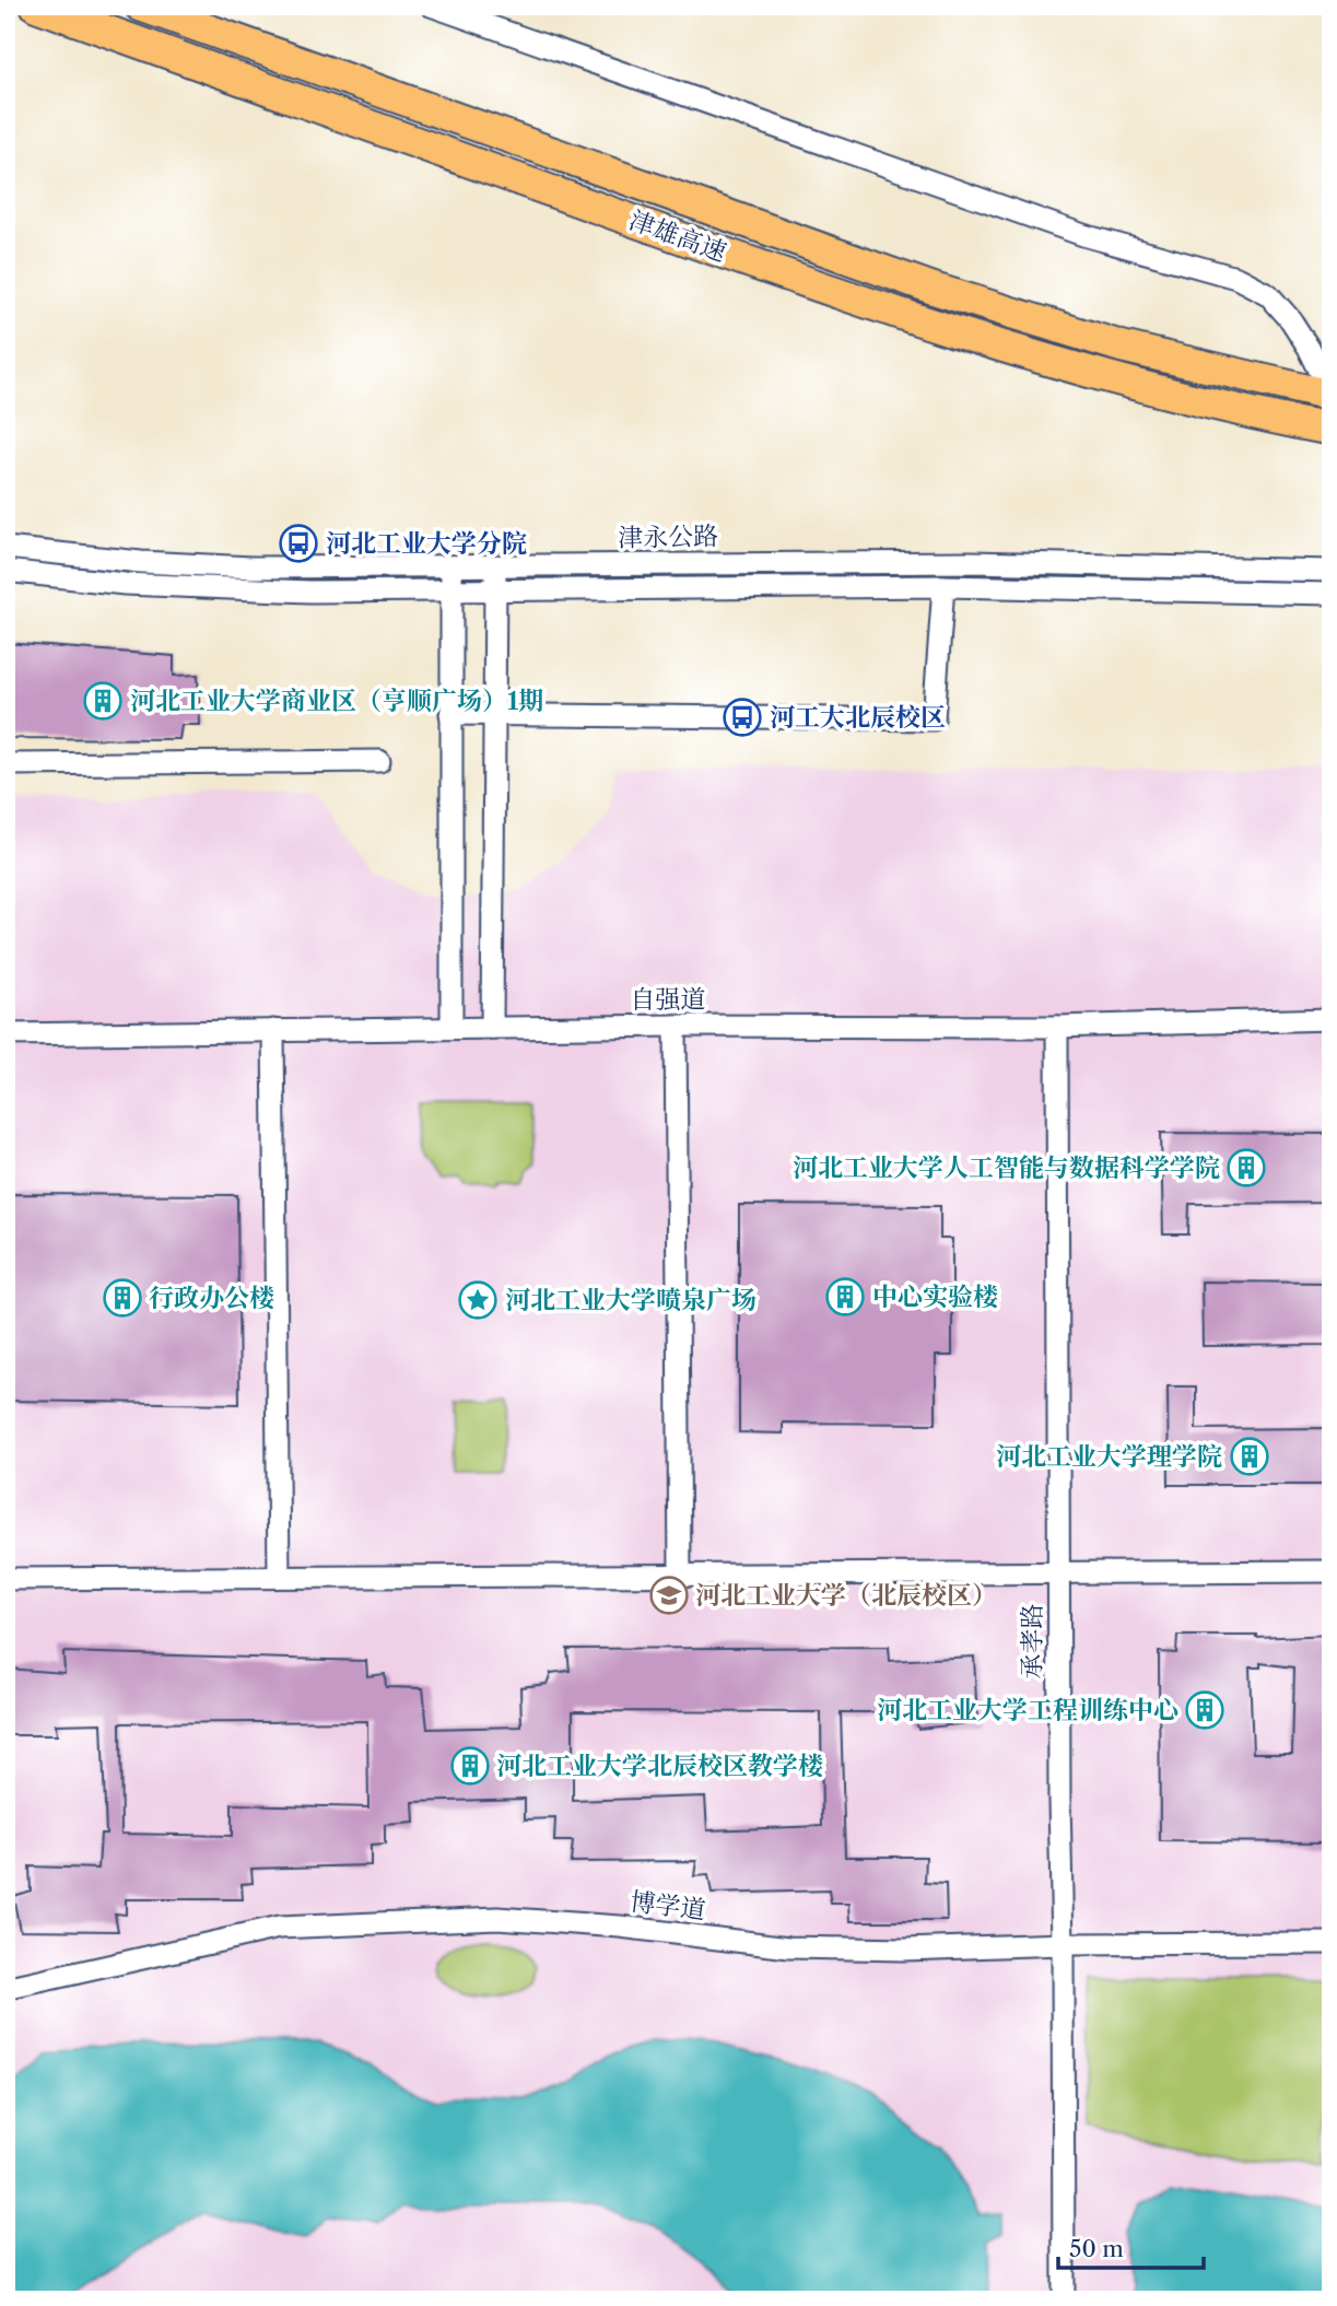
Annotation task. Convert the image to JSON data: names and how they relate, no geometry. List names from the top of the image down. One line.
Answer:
{"streets":{"highway":["津雄高速"],"street":["津永公路","自强道","承孝路","博学道"]},"crossings":[["自强道","承孝路"],["承孝路","博学道"]],"places":{"bus stop":["河北工业大学分院","河工大北辰校区"],"building":["河北工业大学商业区（亨顺广场）1期","河北工业大学人工智能与数据科学学院","中心实验楼","行政办公楼","河北工业大学理学院","河北工业大学工程训练中心","河北工业大学北辰校区教学楼"],"place":["河北工业大学喷泉广场"],"school or university":["河北工业大学（北辰校区）"]},"scale_bar":"50 m"}
